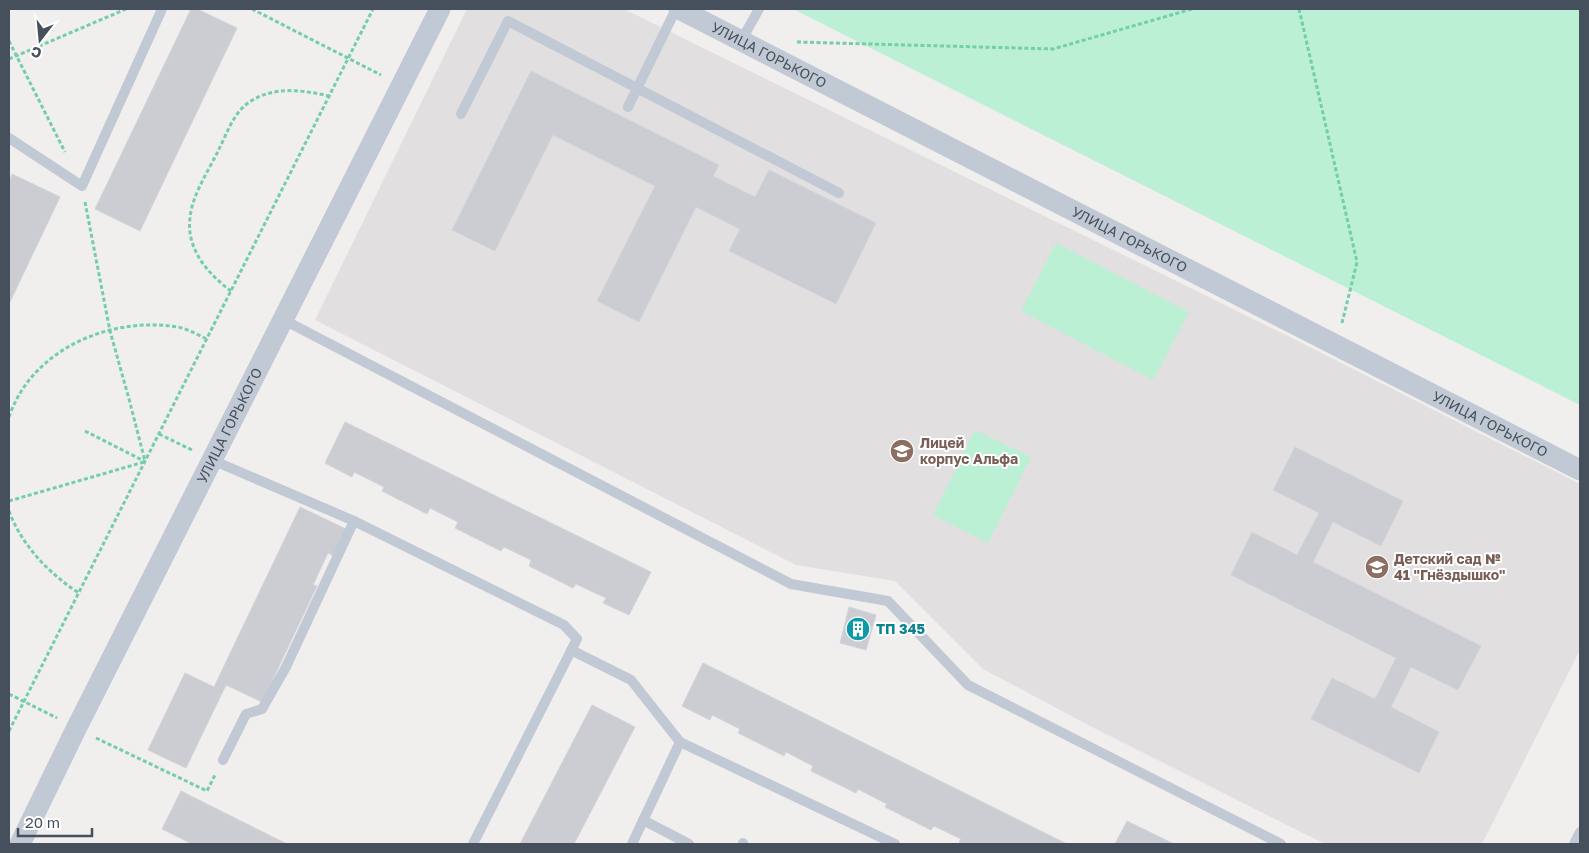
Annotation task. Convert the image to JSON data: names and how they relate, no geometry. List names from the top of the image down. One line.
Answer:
{"streets":{"street":["УЛИЦА ГОРЬКОГО"]},"places":{"school or university":["Лицей корпус Альфа","Детский сад № 41 \"Гнёздышко\""],"building":["ТП 345"]},"scale_bar":"20 m","north":"bottom"}
